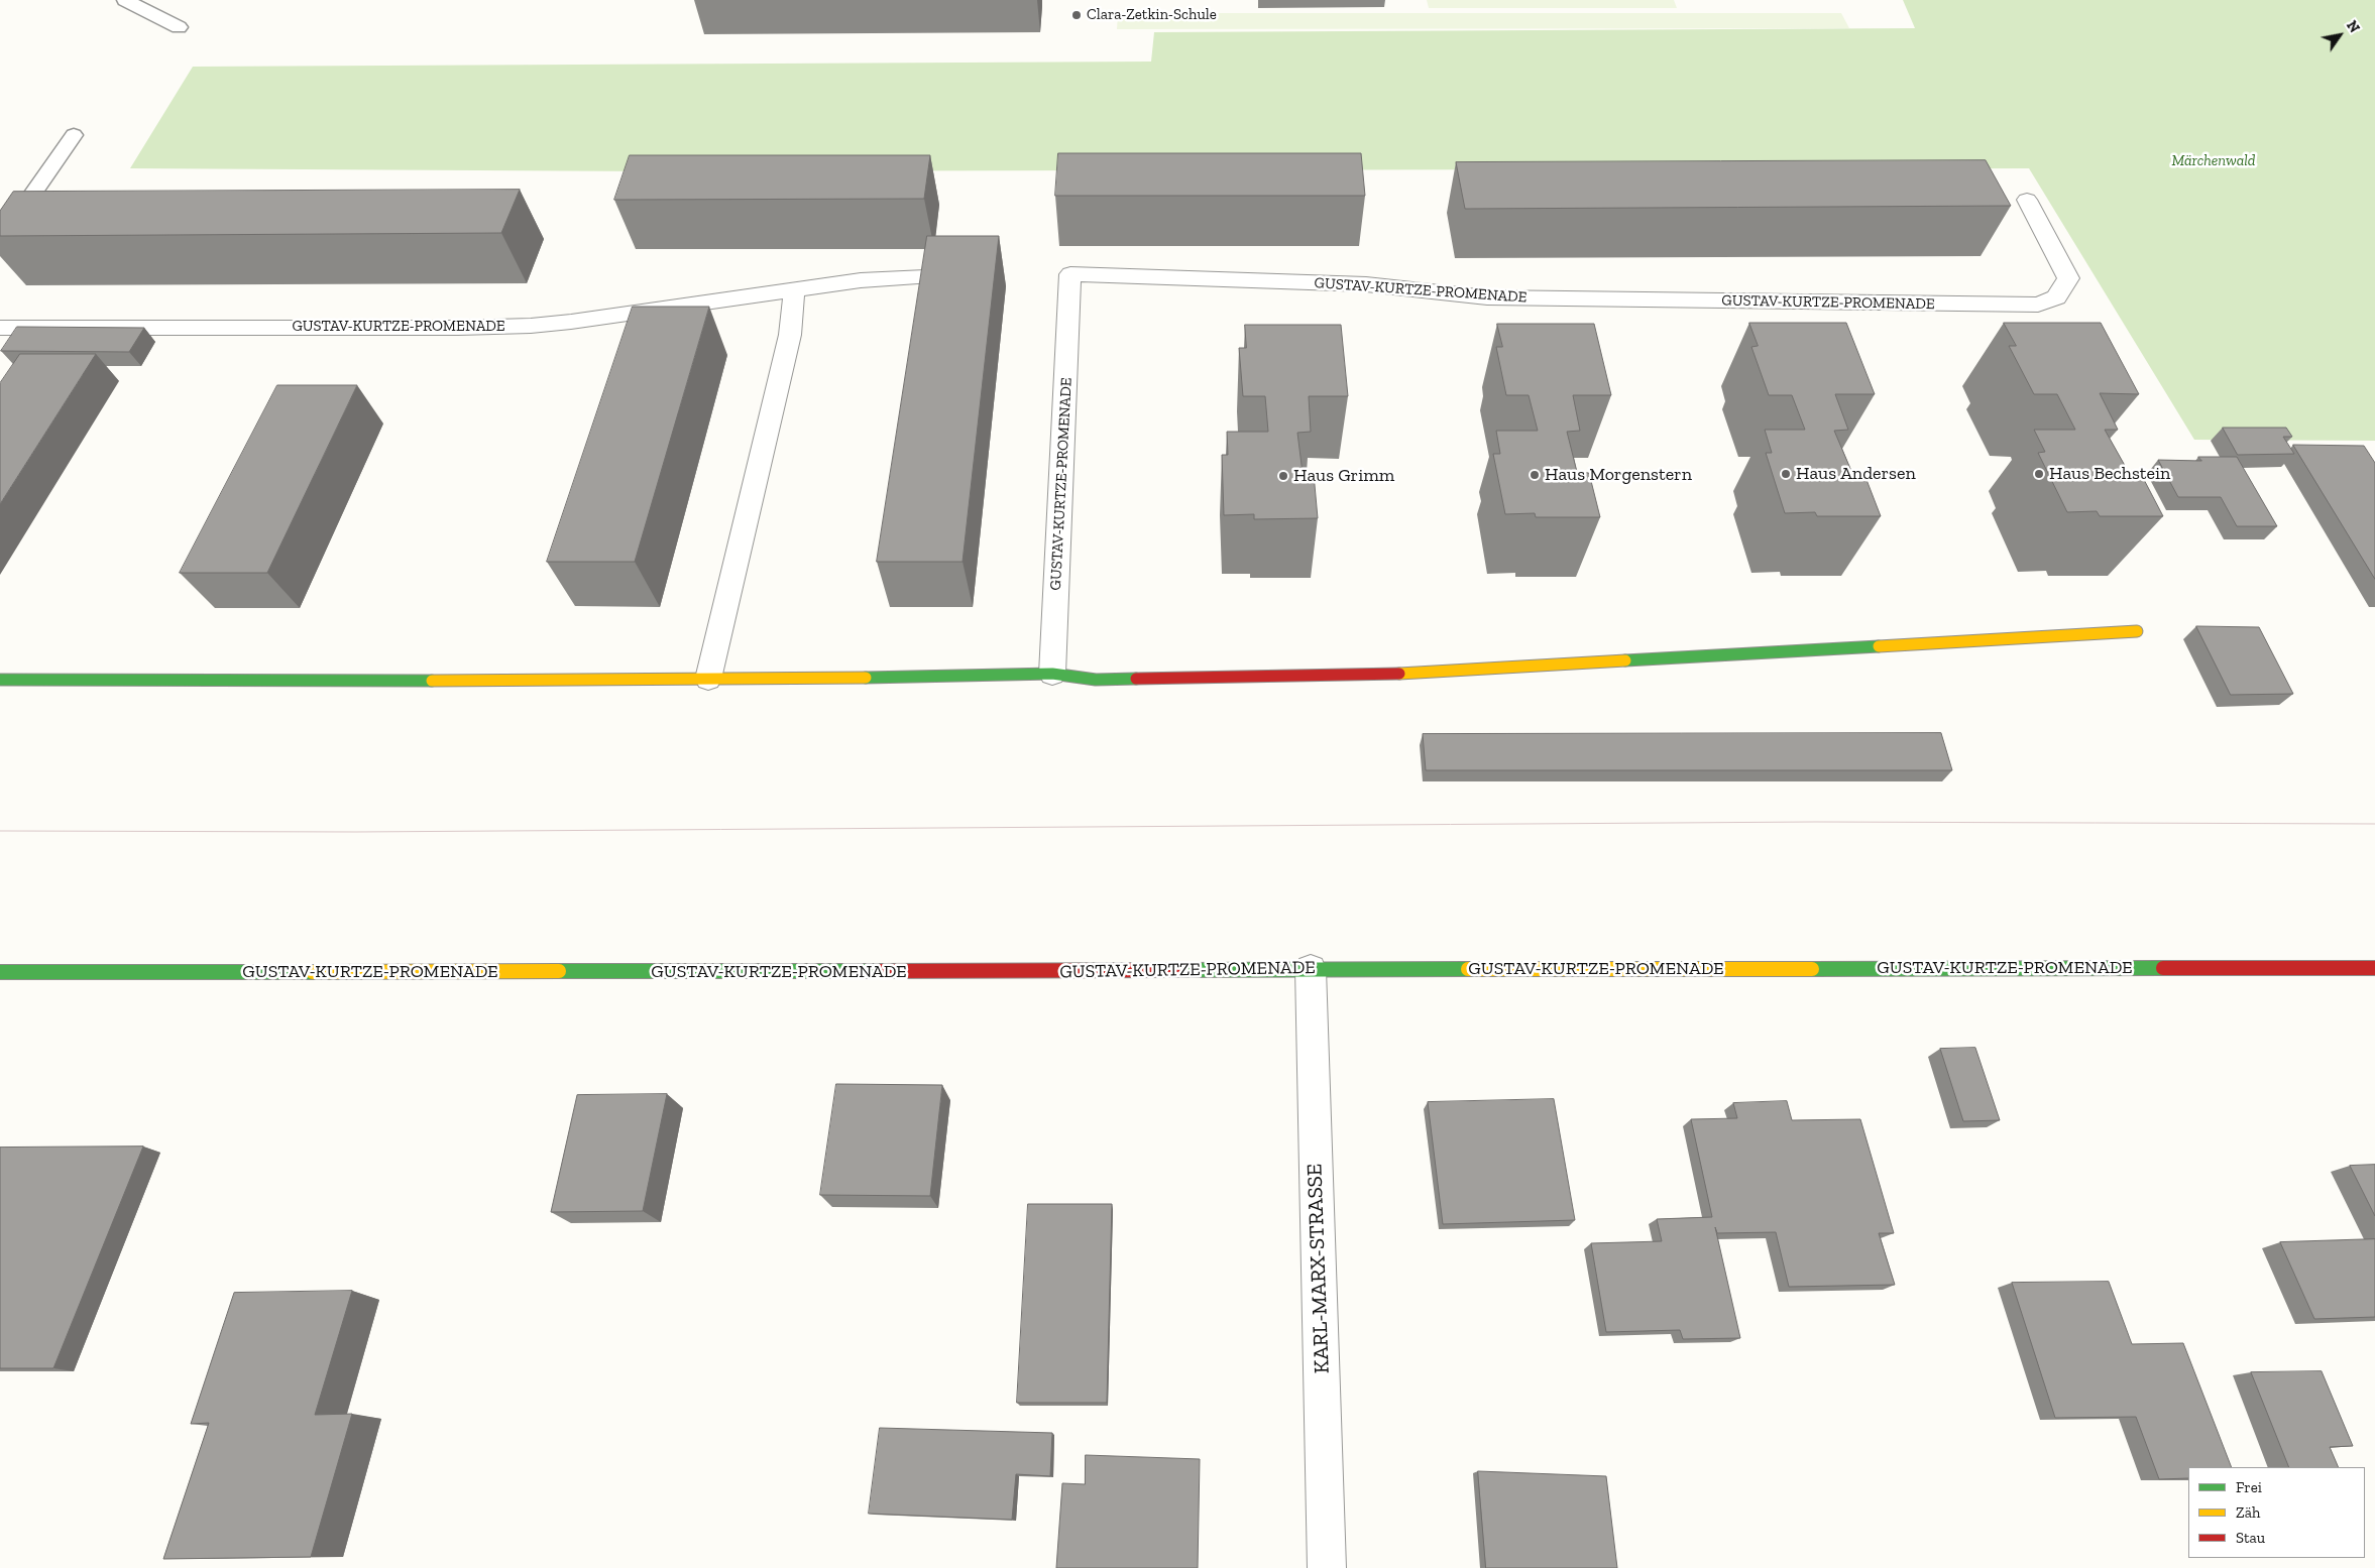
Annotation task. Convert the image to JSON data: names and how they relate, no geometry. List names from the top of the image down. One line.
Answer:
{"streets":{"street":["GUSTAV-KURTZE-PROMENADE","KARL-MARX-STRASSE"]},"crossings":[["GUSTAV-KURTZE-PROMENADE","KARL-MARX-STRASSE"]],"parks":["Märchenwald"],"places":["Clara-Zetkin-Schule","Haus Andersen","Haus Bechstein","Haus Morgenstern","Haus Grimm"],"legend":["Frei","Zäh","Stau"],"north":"top right"}
